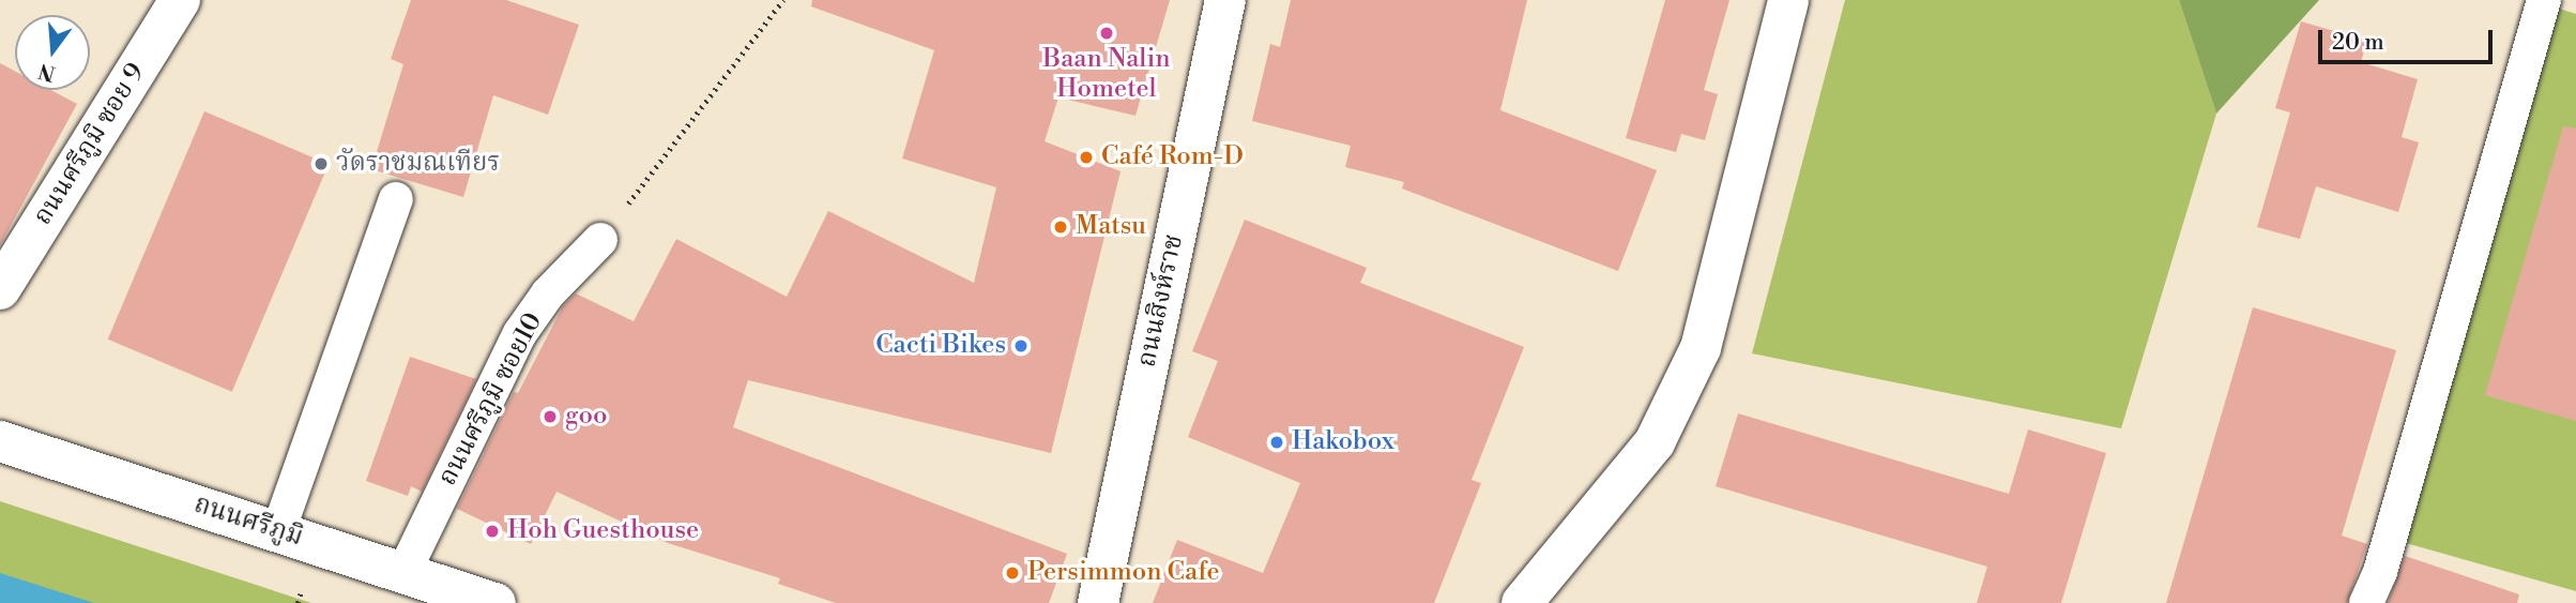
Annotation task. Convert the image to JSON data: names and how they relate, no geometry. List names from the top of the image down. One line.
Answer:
{"streets":{"street":["ถนนศรีภูมิ ซอย 9","ถนนสิงห์ราช","ถนนศรีภูมิ"],"lane":["ถนนศรีภูมิ ซอย10"]},"crossings":[["ถนนศรีภูมิ ซอย10","ถนนศรีภูมิ"]],"places":["Baan Nalin Hometel","Café Rom-D","วัดราชมณเทียร","Matsu","Cacti Bikes","goo","Hakobox","Hoh Guesthouse","Persimmon Cafe"],"scale_bar":"20 m","north":"bottom"}
